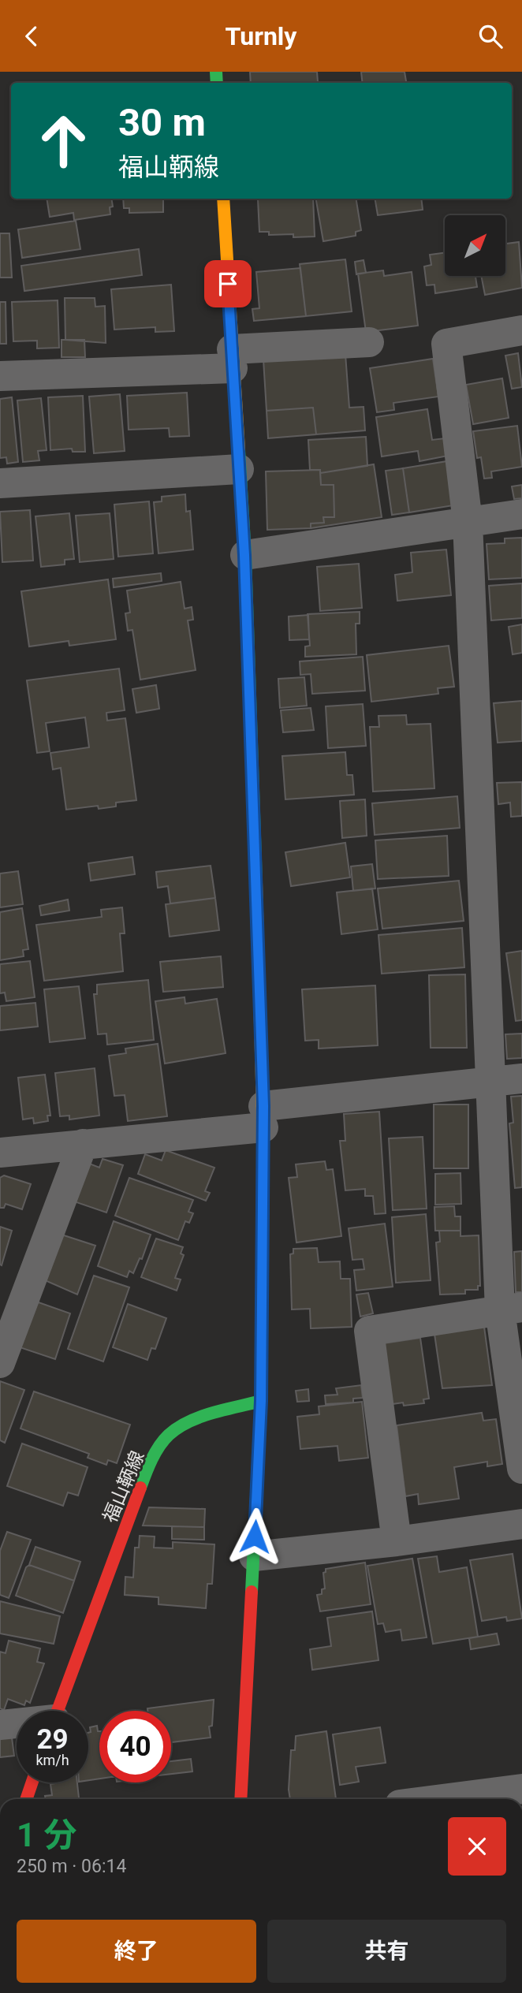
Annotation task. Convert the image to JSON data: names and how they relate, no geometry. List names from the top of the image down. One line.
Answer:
{"streets":{"main road":["福山鞆線"]},"north":"top right","page":{"header":"Turnly","turn":["30 m","福山鞆線"],"speed":"29 km/h","limit":"40","heading":["1 分","250 m · 06:14"],"buttons":["終了","共有"]}}
